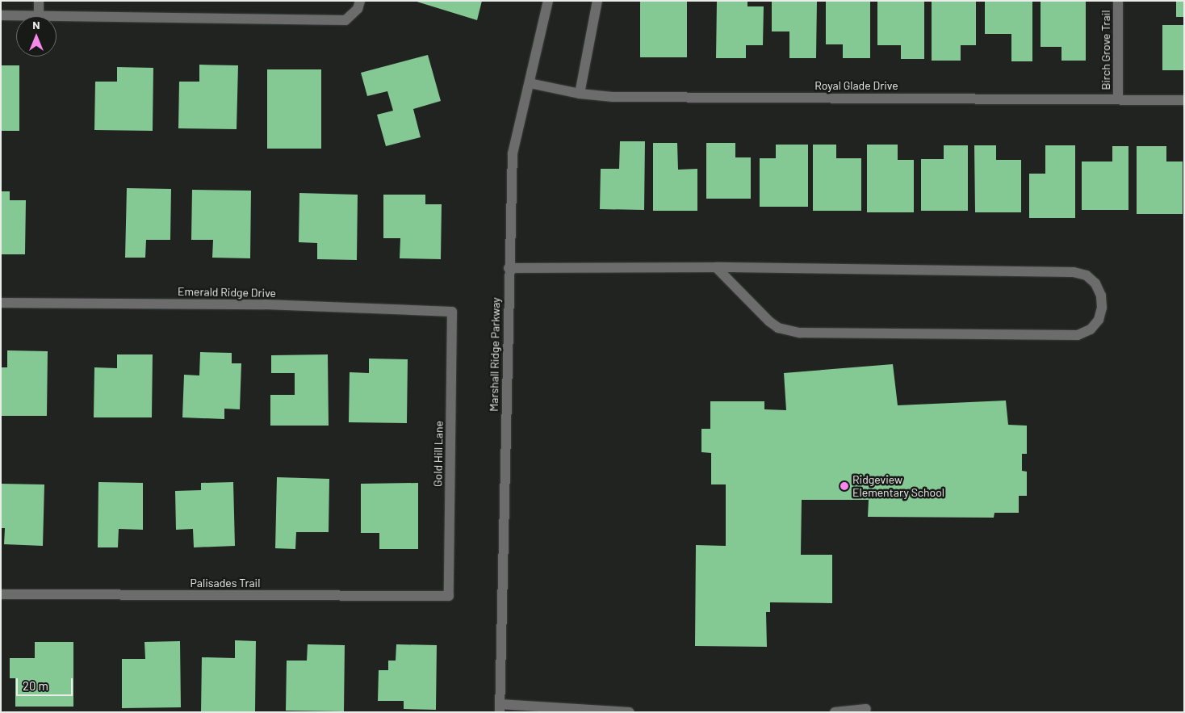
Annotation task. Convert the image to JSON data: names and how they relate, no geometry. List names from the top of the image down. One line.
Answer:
{"streets":{"street":["Birch Grove Trail","Royal Glade Drive","Emerald Ridge Drive","Marshall Ridge Parkway","Gold Hill Lane","Palisades Trail"]},"crossings":[["Birch Grove Trail","Royal Glade Drive"],["Royal Glade Drive","Marshall Ridge Parkway"],["Emerald Ridge Drive","Gold Hill Lane"],["Gold Hill Lane","Palisades Trail"]],"places":["Ridgeview Elementary School"],"scale_bar":"20 m","north":"top"}
